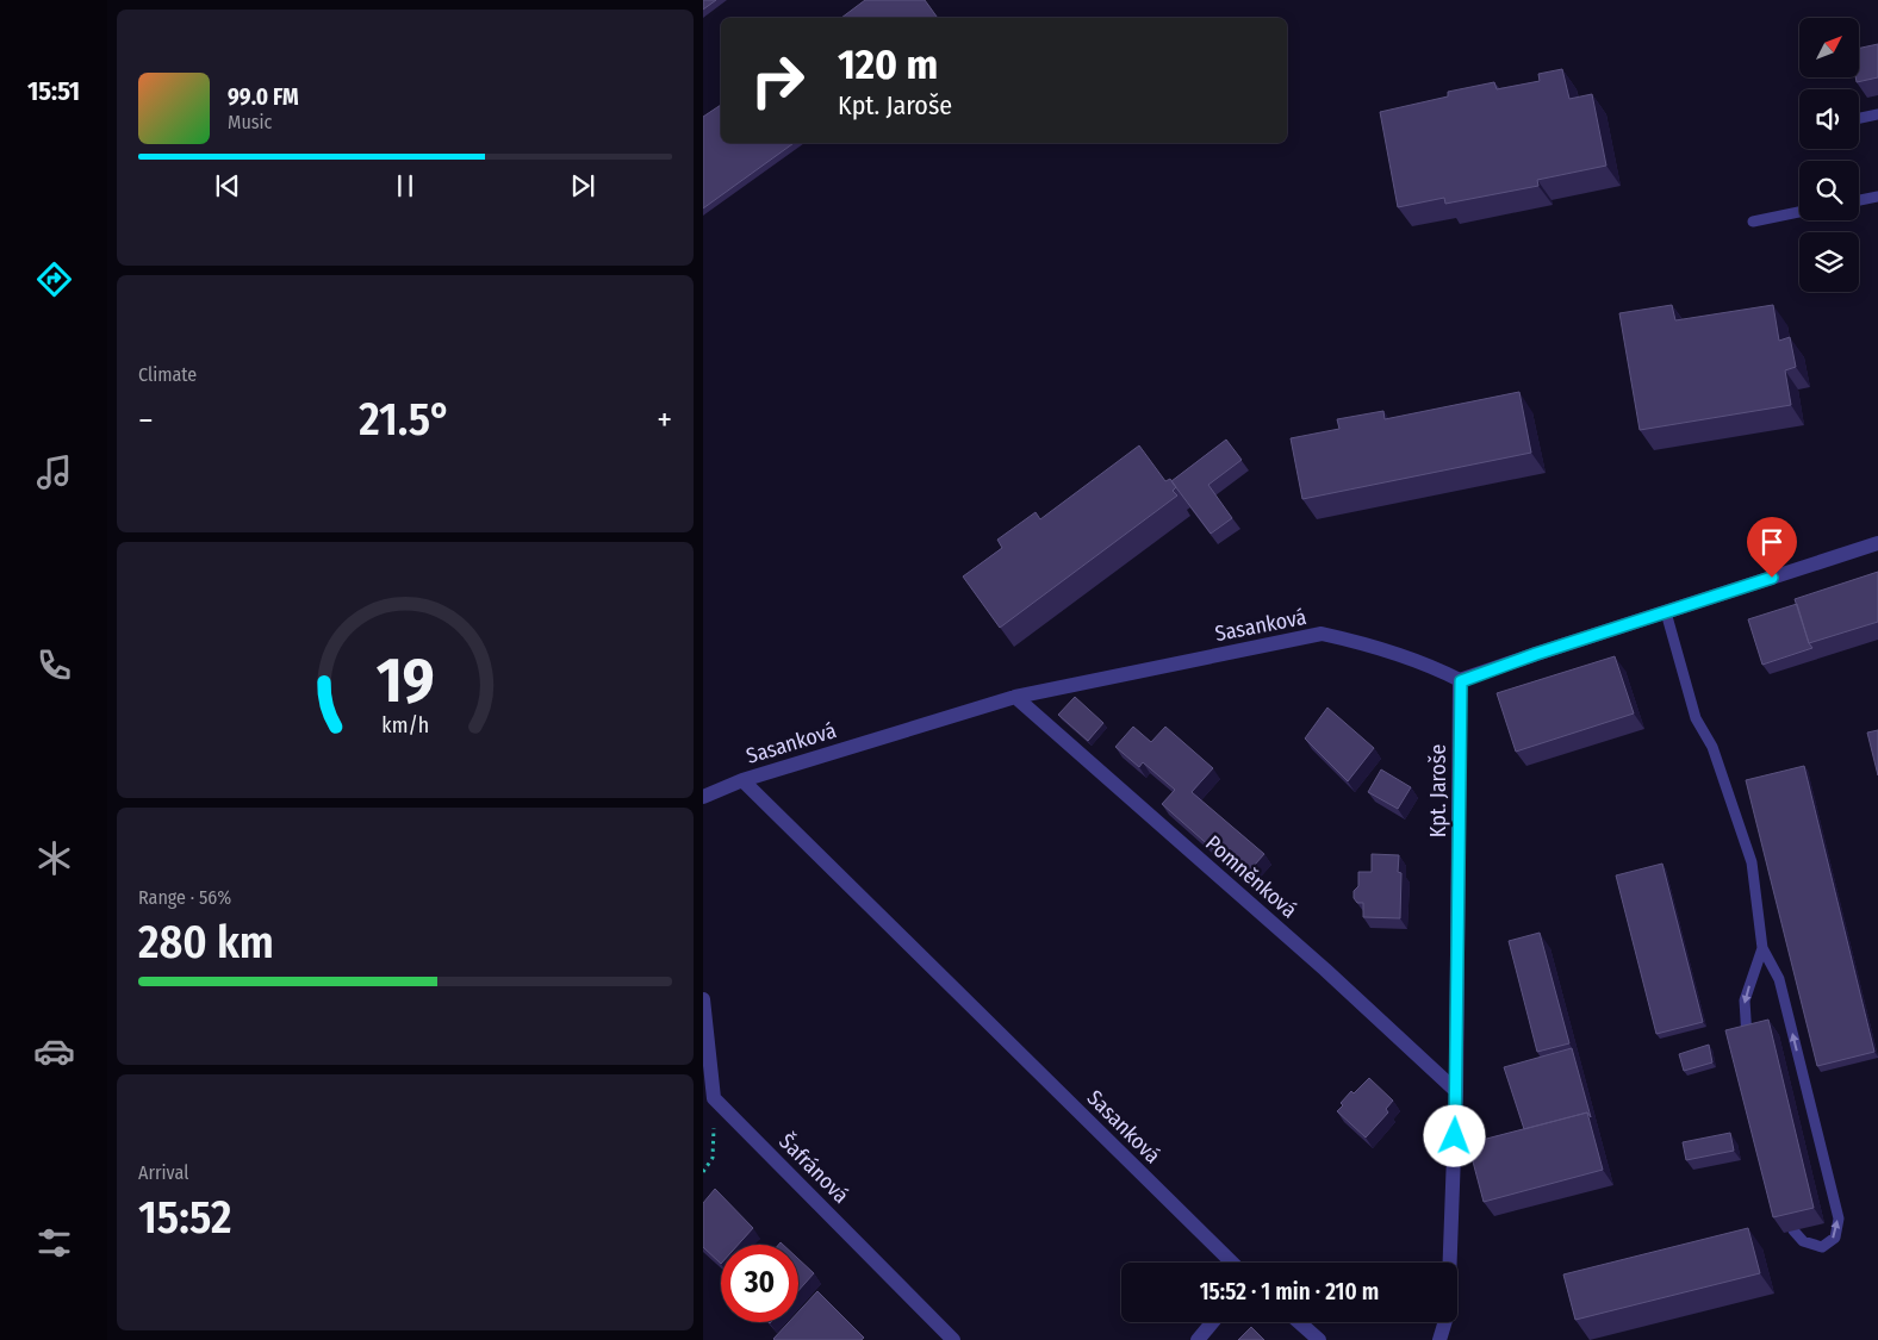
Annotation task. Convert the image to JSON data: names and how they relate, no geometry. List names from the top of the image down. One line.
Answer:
{"streets":{"street":["Sasanková","Kpt. Jaroše","Pomněnková","Šafránová"]},"crossings":[["Sasanková","Kpt. Jaroše"],["Sasanková","Pomněnková"],["Kpt. Jaroše","Pomněnková"]],"north":"top right","page":{"tabs":"15:51","turn":["120 m","Kpt. Jaroše"],"song":["99.0 FM","Music"],"tile":["Climate",["Range · 56%","280 km"],["Arrival","15:52"]],"heat":["−","21.5°","+"],"limit":"30","trip":"15:52 · 1 min · 210 m","gauge":["19","km/h"]}}
